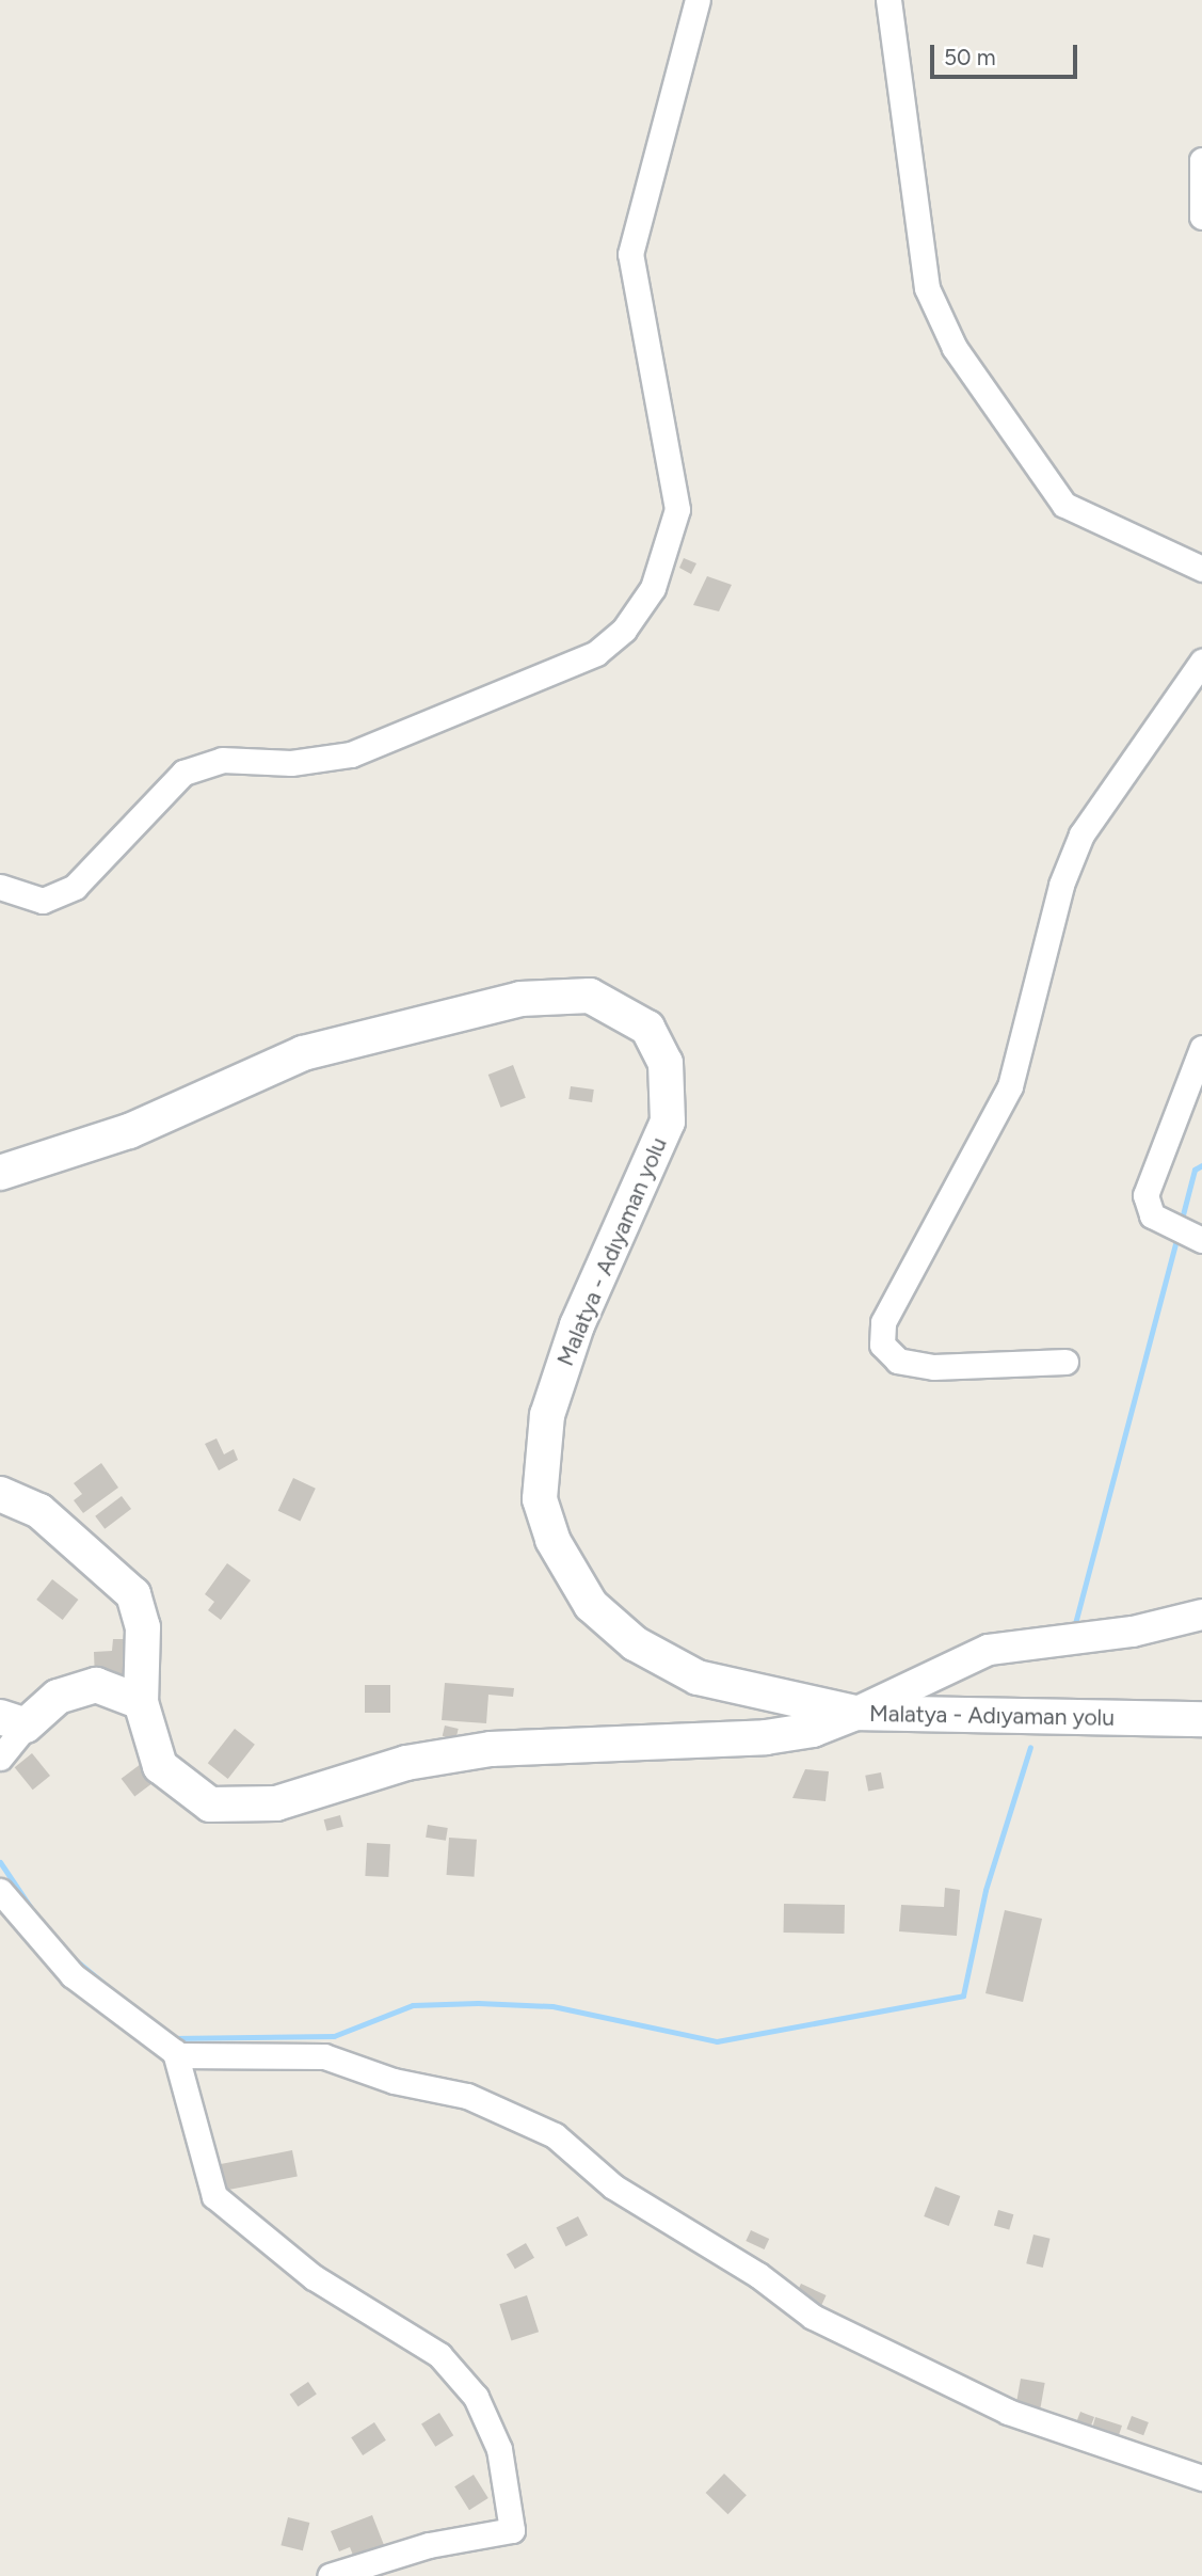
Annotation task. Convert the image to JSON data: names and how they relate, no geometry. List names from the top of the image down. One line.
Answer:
{"streets":{"main road":["Malatya - Adıyaman yolu"]},"scale_bar":"50 m"}
